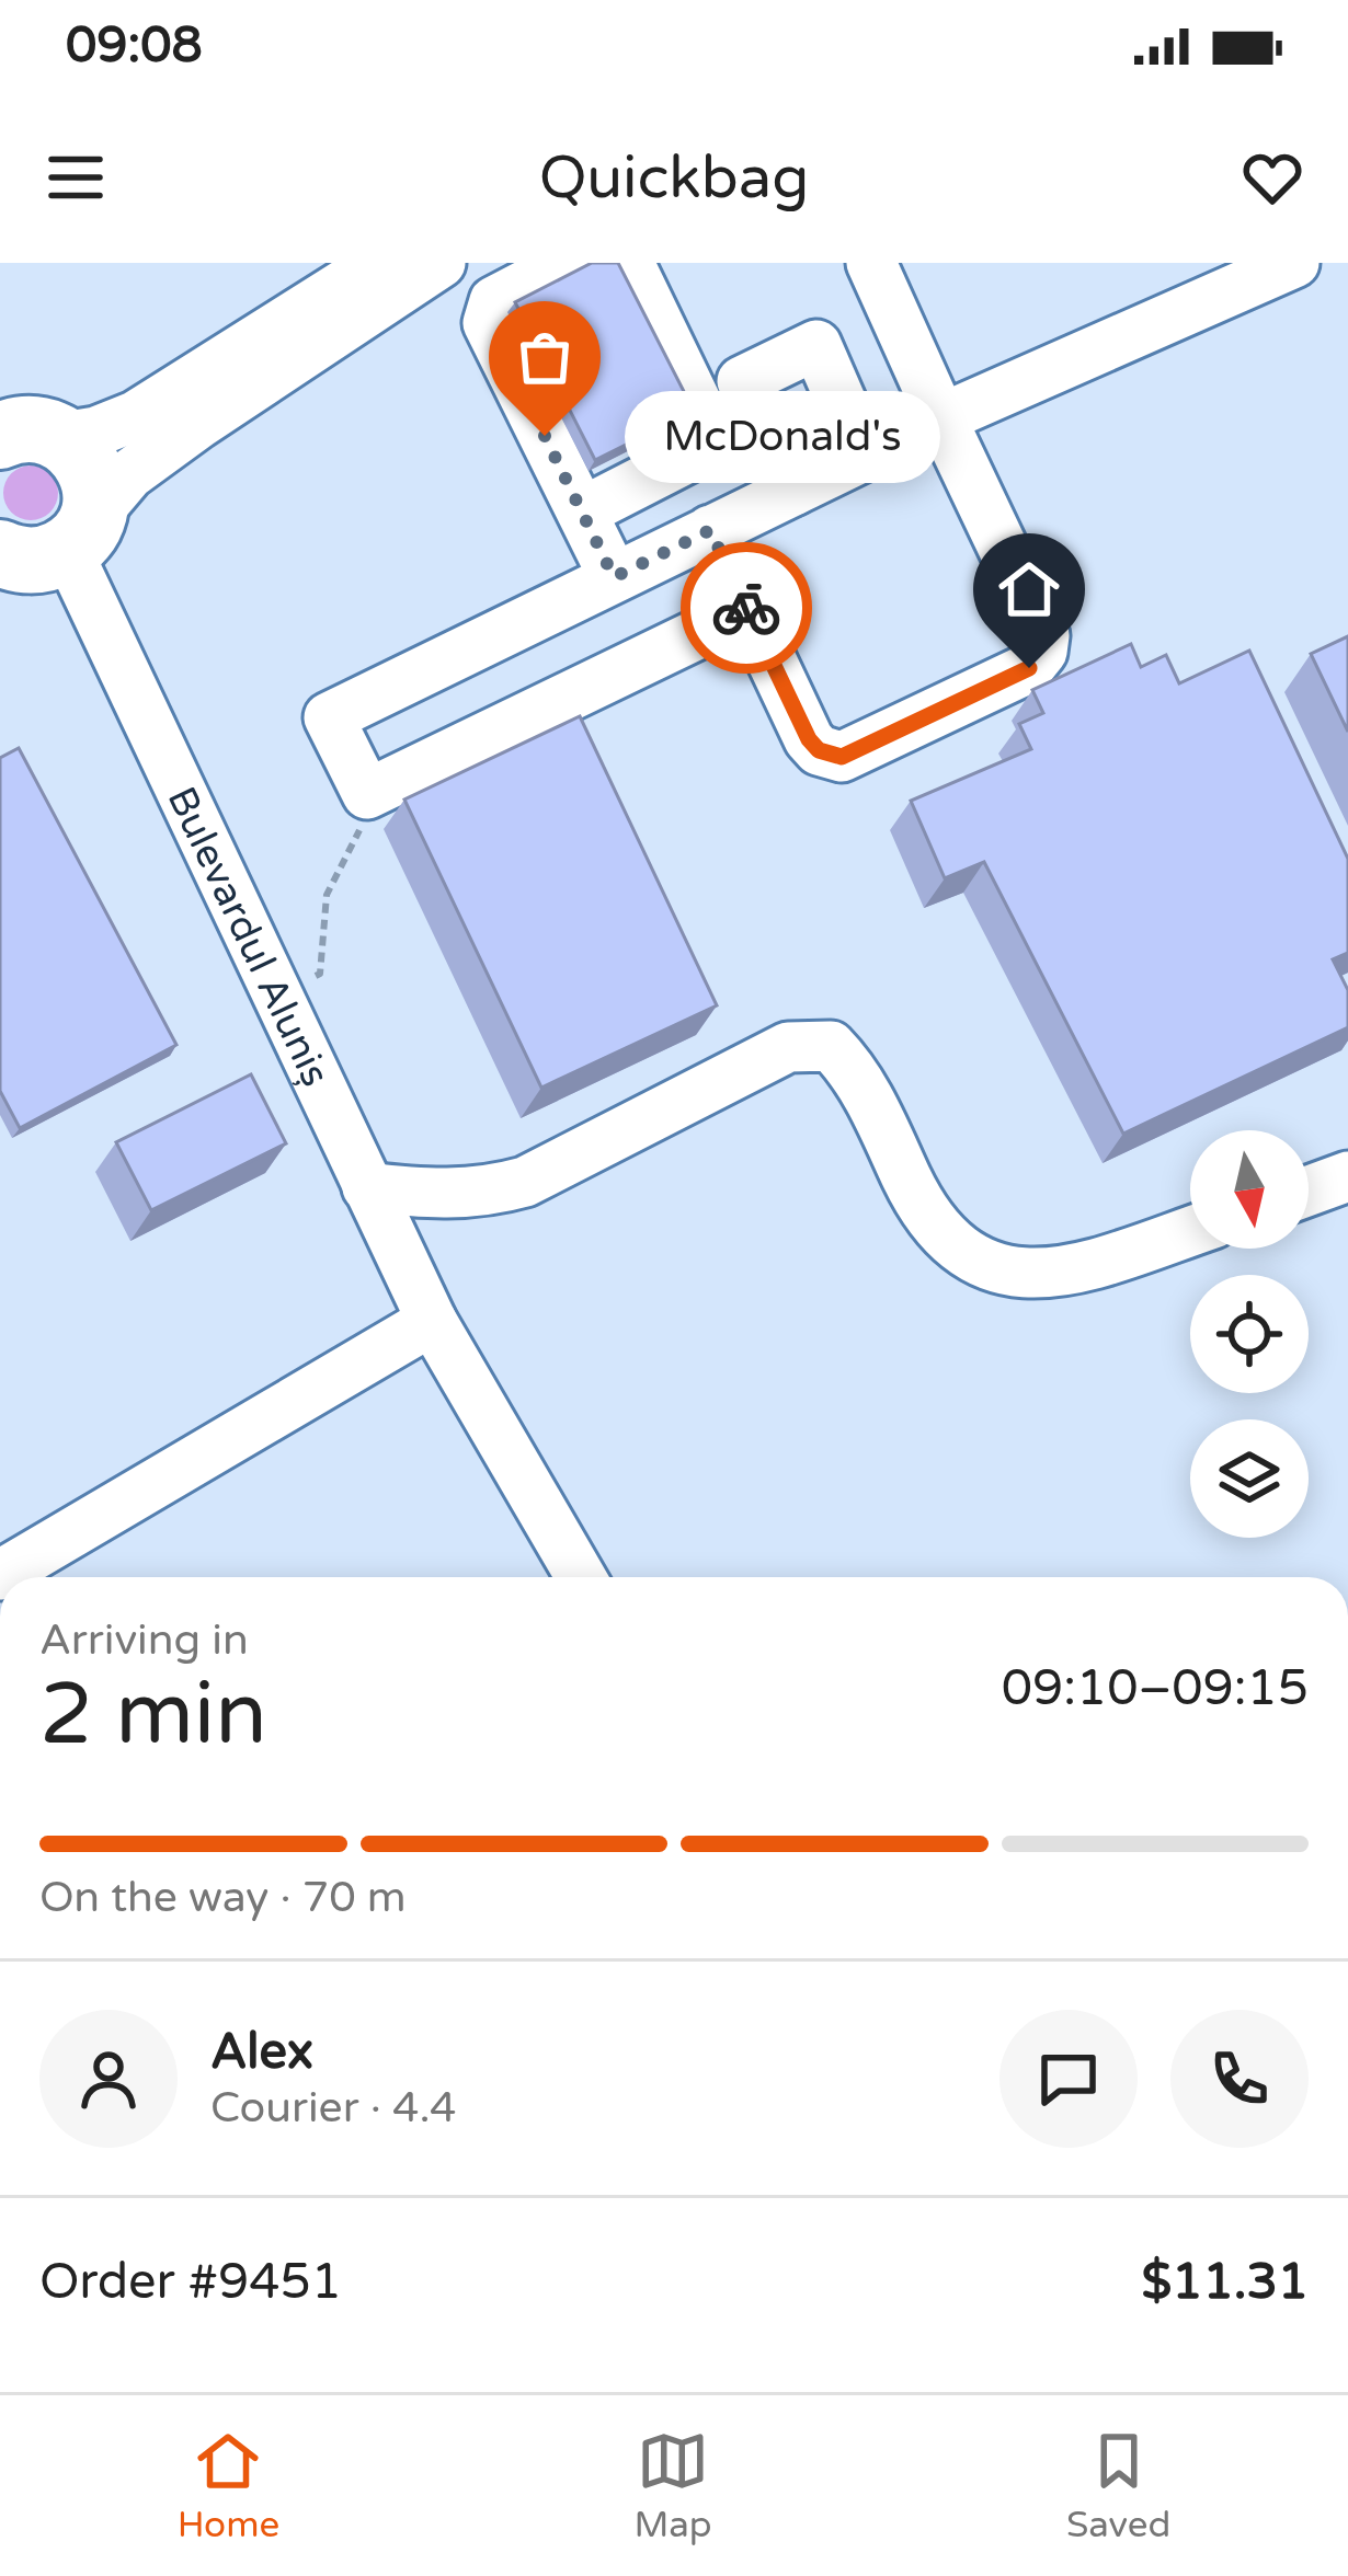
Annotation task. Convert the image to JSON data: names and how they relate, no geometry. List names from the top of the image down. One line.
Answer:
{"streets":{"street":["Bulevardul Aluniș"]},"places":["McDonald's"],"north":"bottom","page":{"status":"09:08","header":"Quickbag","bubble":"McDonald's","heading":["2 min","Arriving in","09:10–09:15"],"panel":["Alex","Courier · 4.4","Order #9451","$11.31"],"bar":"On the way · 70 m","tabs":["Home","Map","Saved"]}}
